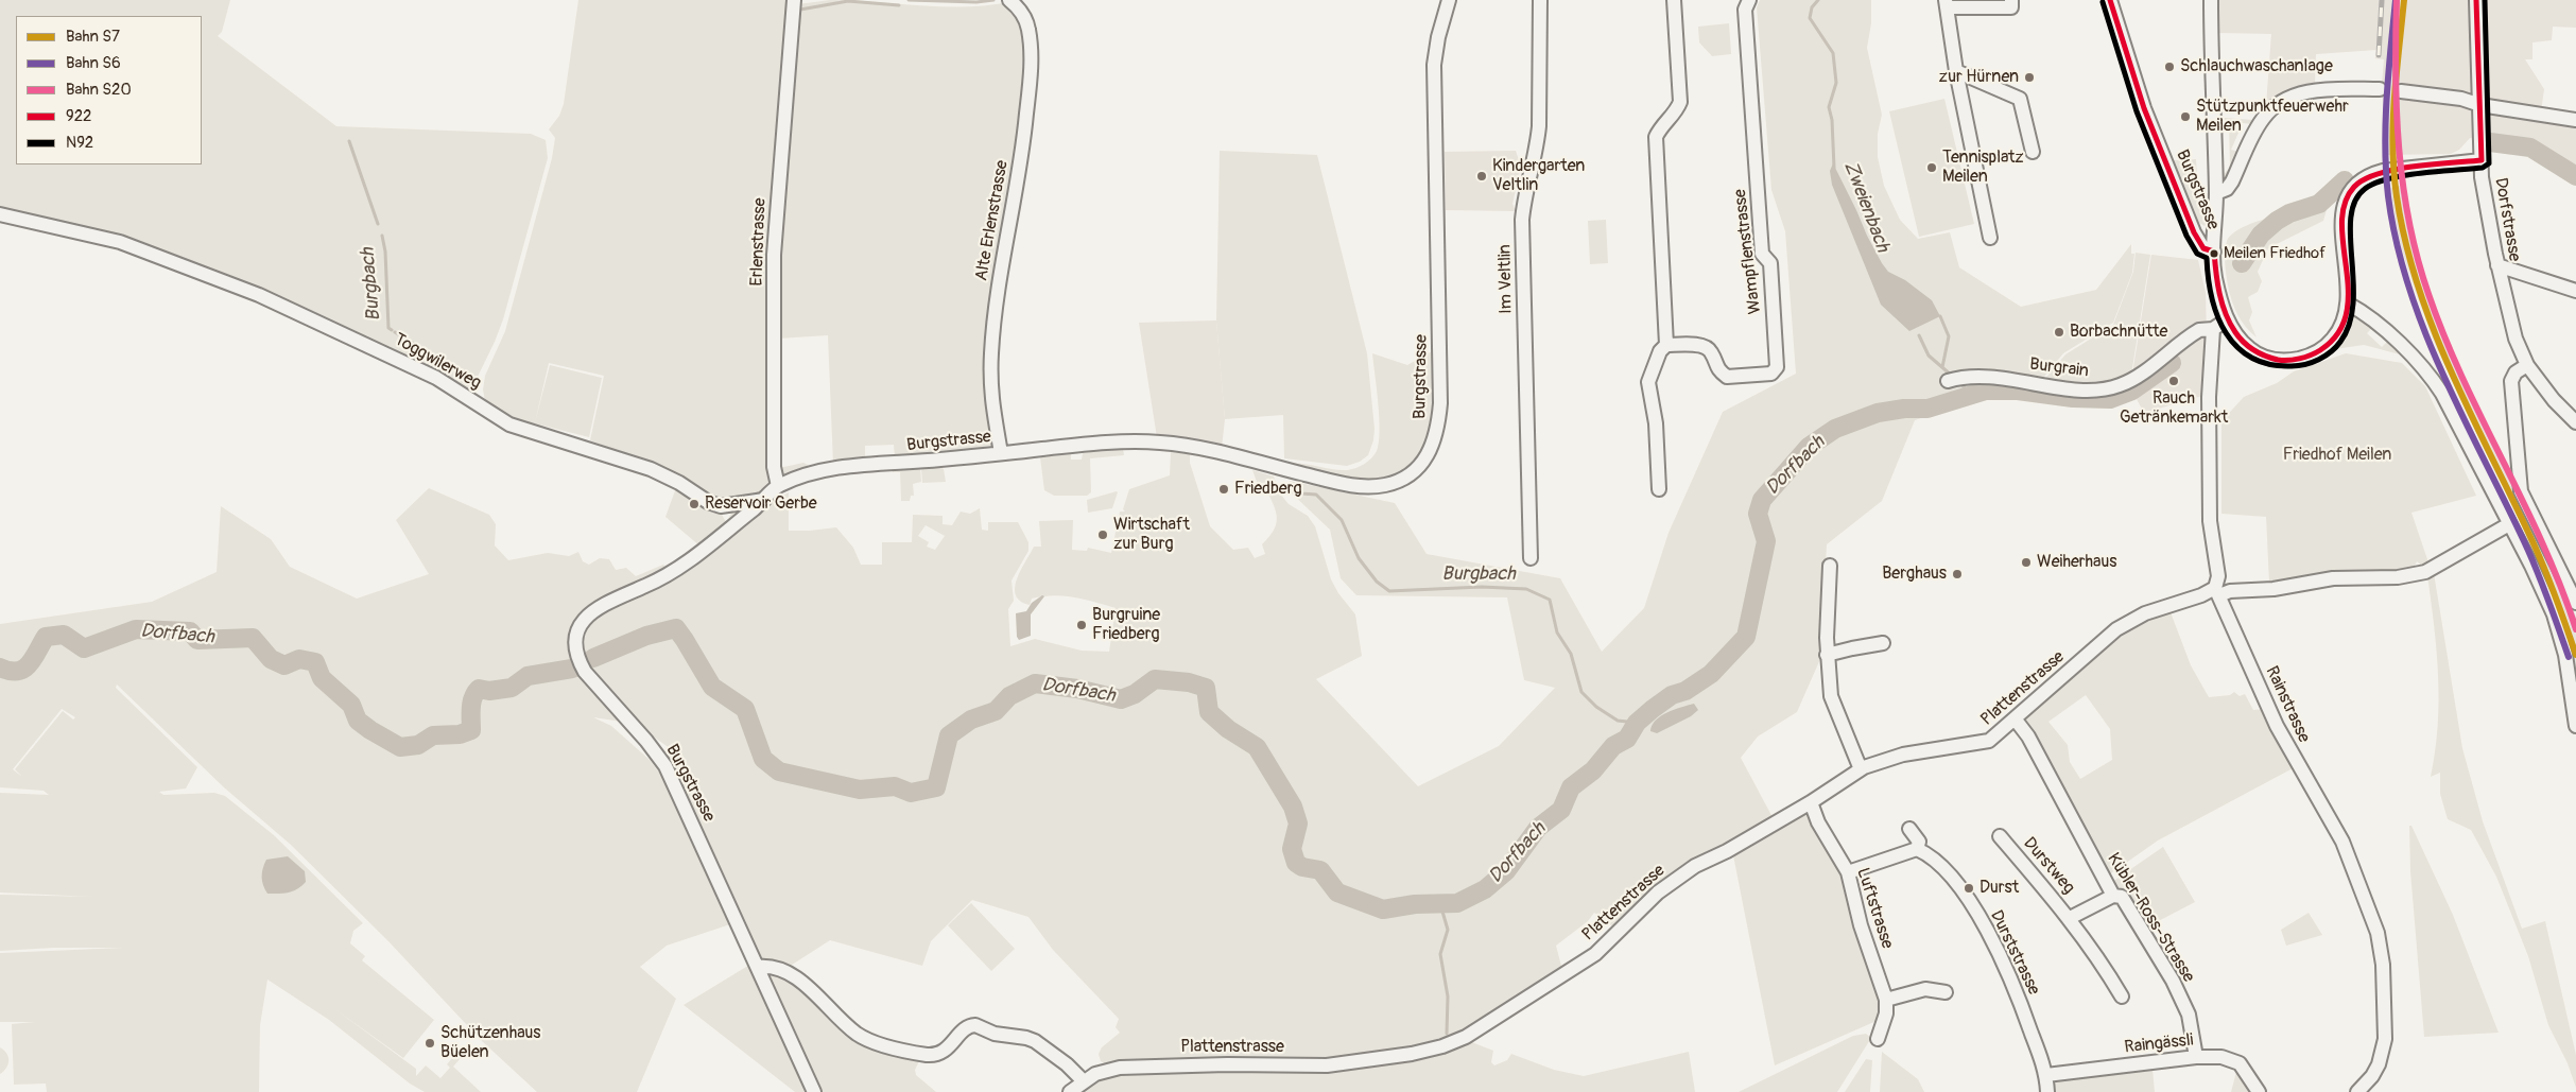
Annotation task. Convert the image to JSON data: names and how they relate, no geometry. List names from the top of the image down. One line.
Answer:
{"streets":{"street":["Burgstrasse","Dorfstrasse","Alte Erlenstrasse","Erlenstrasse","Wampflenstrasse","Im Veltlin","Toggwilerweg","Burgrain","Plattenstrasse","Rainstrasse","Durstweg","Luftstrasse","Kübler-Ross-Strasse","Durststrasse","Raingässli"]},"crossings":[["Burgstrasse","Dorfstrasse"],["Burgstrasse","Alte Erlenstrasse"],["Burgstrasse","Erlenstrasse"],["Burgstrasse","Toggwilerweg"],["Burgrain","Rainstrasse"],["Plattenstrasse","Rainstrasse"],["Plattenstrasse","Luftstrasse"],["Plattenstrasse","Kübler-Ross-Strasse"],["Durstweg","Kübler-Ross-Strasse"],["Kübler-Ross-Strasse","Raingässli"],["Durststrasse","Raingässli"]],"water":["Zweienbach","Burgbach","Dorfbach"],"parks":["Friedhof Meilen"],"places":["Schlauchwaschanlage","zur Hürnen","Stützpunktfeuerwehr Meilen","Tennisplatz Meilen","Kindergarten Veltlin","Meilen Friedhof","Borbachnütte","Rauch Getränkemarkt","Friedberg","Reservoir Gerbe","Wirtschaft zur Burg","Weiherhaus","Berghaus","Burgruine Friedberg","Durst","Schützenhaus Büelen"],"lines":["rail line S7","rail line S6","rail line S20","transit line 922","transit line N92"],"legend":["Bahn S7","Bahn S6","Bahn S20","922","N92"]}
